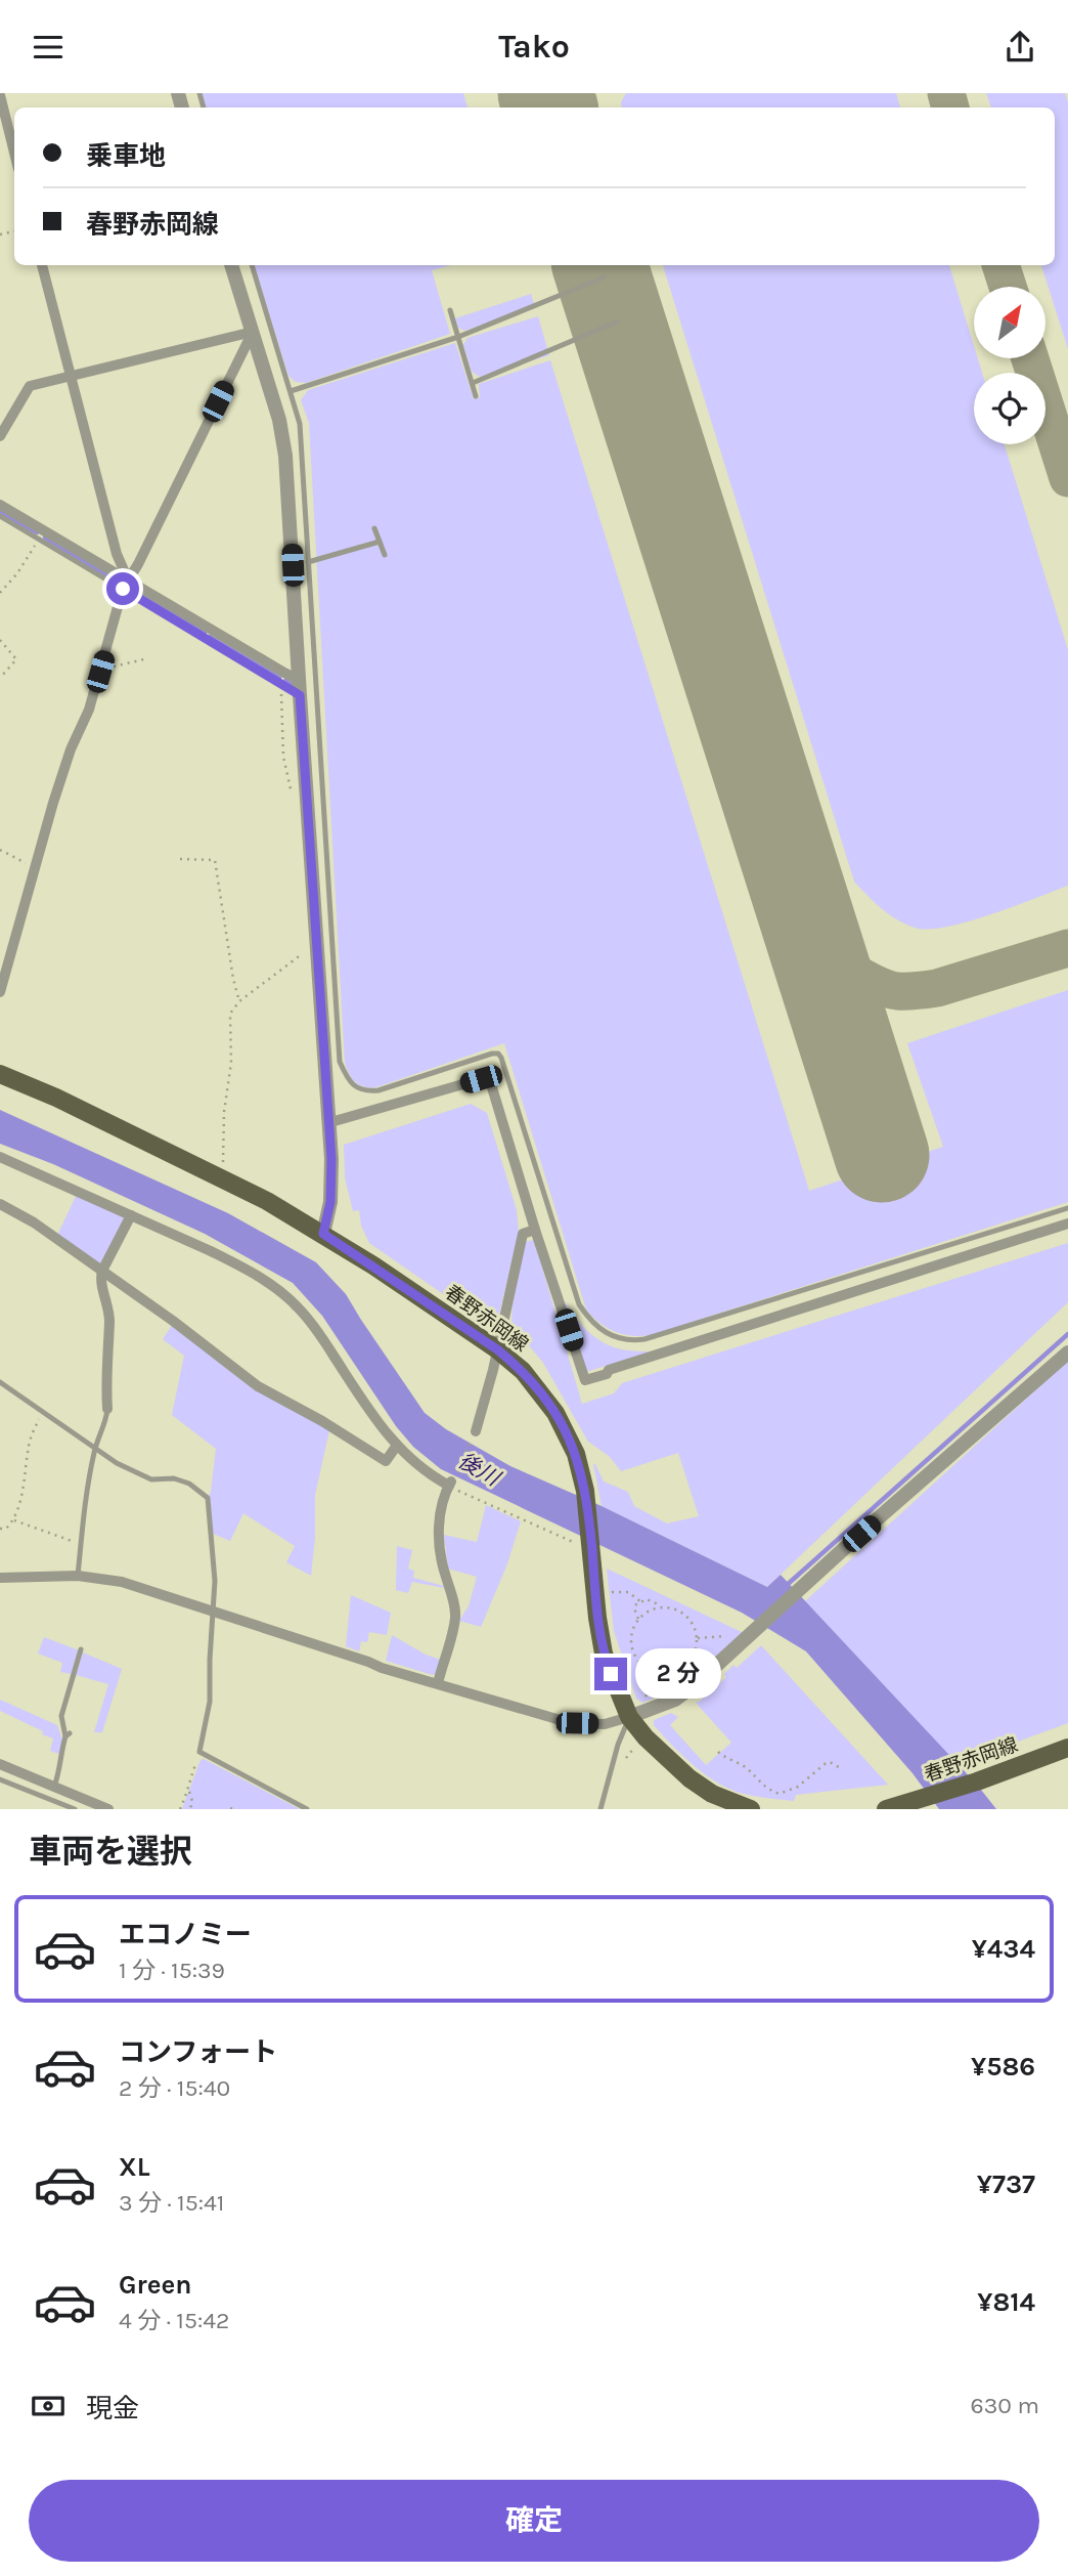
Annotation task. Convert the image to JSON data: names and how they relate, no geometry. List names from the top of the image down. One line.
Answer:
{"streets":{"main road":["春野赤岡線"]},"water":["後川"],"north":"top right","page":{"header":"Tako","banner":["乗車地","春野赤岡線"],"bubble":"2 分","heading":"車両を選択","list":[{"name":"エコノミー","note":"1 分 · 15:39","value":"¥434"},{"name":"コンフォート","note":"2 分 · 15:40","value":"¥586"},{"name":"XL","note":"3 分 · 15:41","value":"¥737"},{"name":"Green","note":"4 分 · 15:42","value":"¥814"}],"pay":["現金","630 m"],"buttons":"確定"}}
